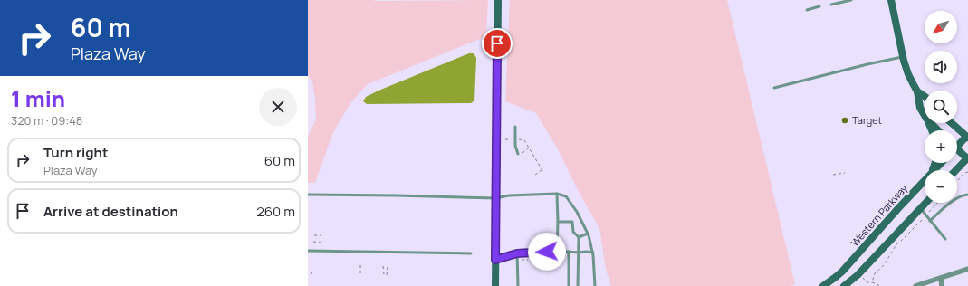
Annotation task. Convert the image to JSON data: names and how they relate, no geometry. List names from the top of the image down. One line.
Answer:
{"streets":{"main road":["Western Parkway"]},"places":["Target"],"north":"bottom left","page":{"turn":["60 m","Plaza Way"],"map_buttons":["+","−"],"heading":["1 min","320 m · 09:48"],"list":[{"name":"Turn right","note":"Plaza Way","value":"60 m"},{"name":"Arrive at destination","value":"260 m"}]}}
